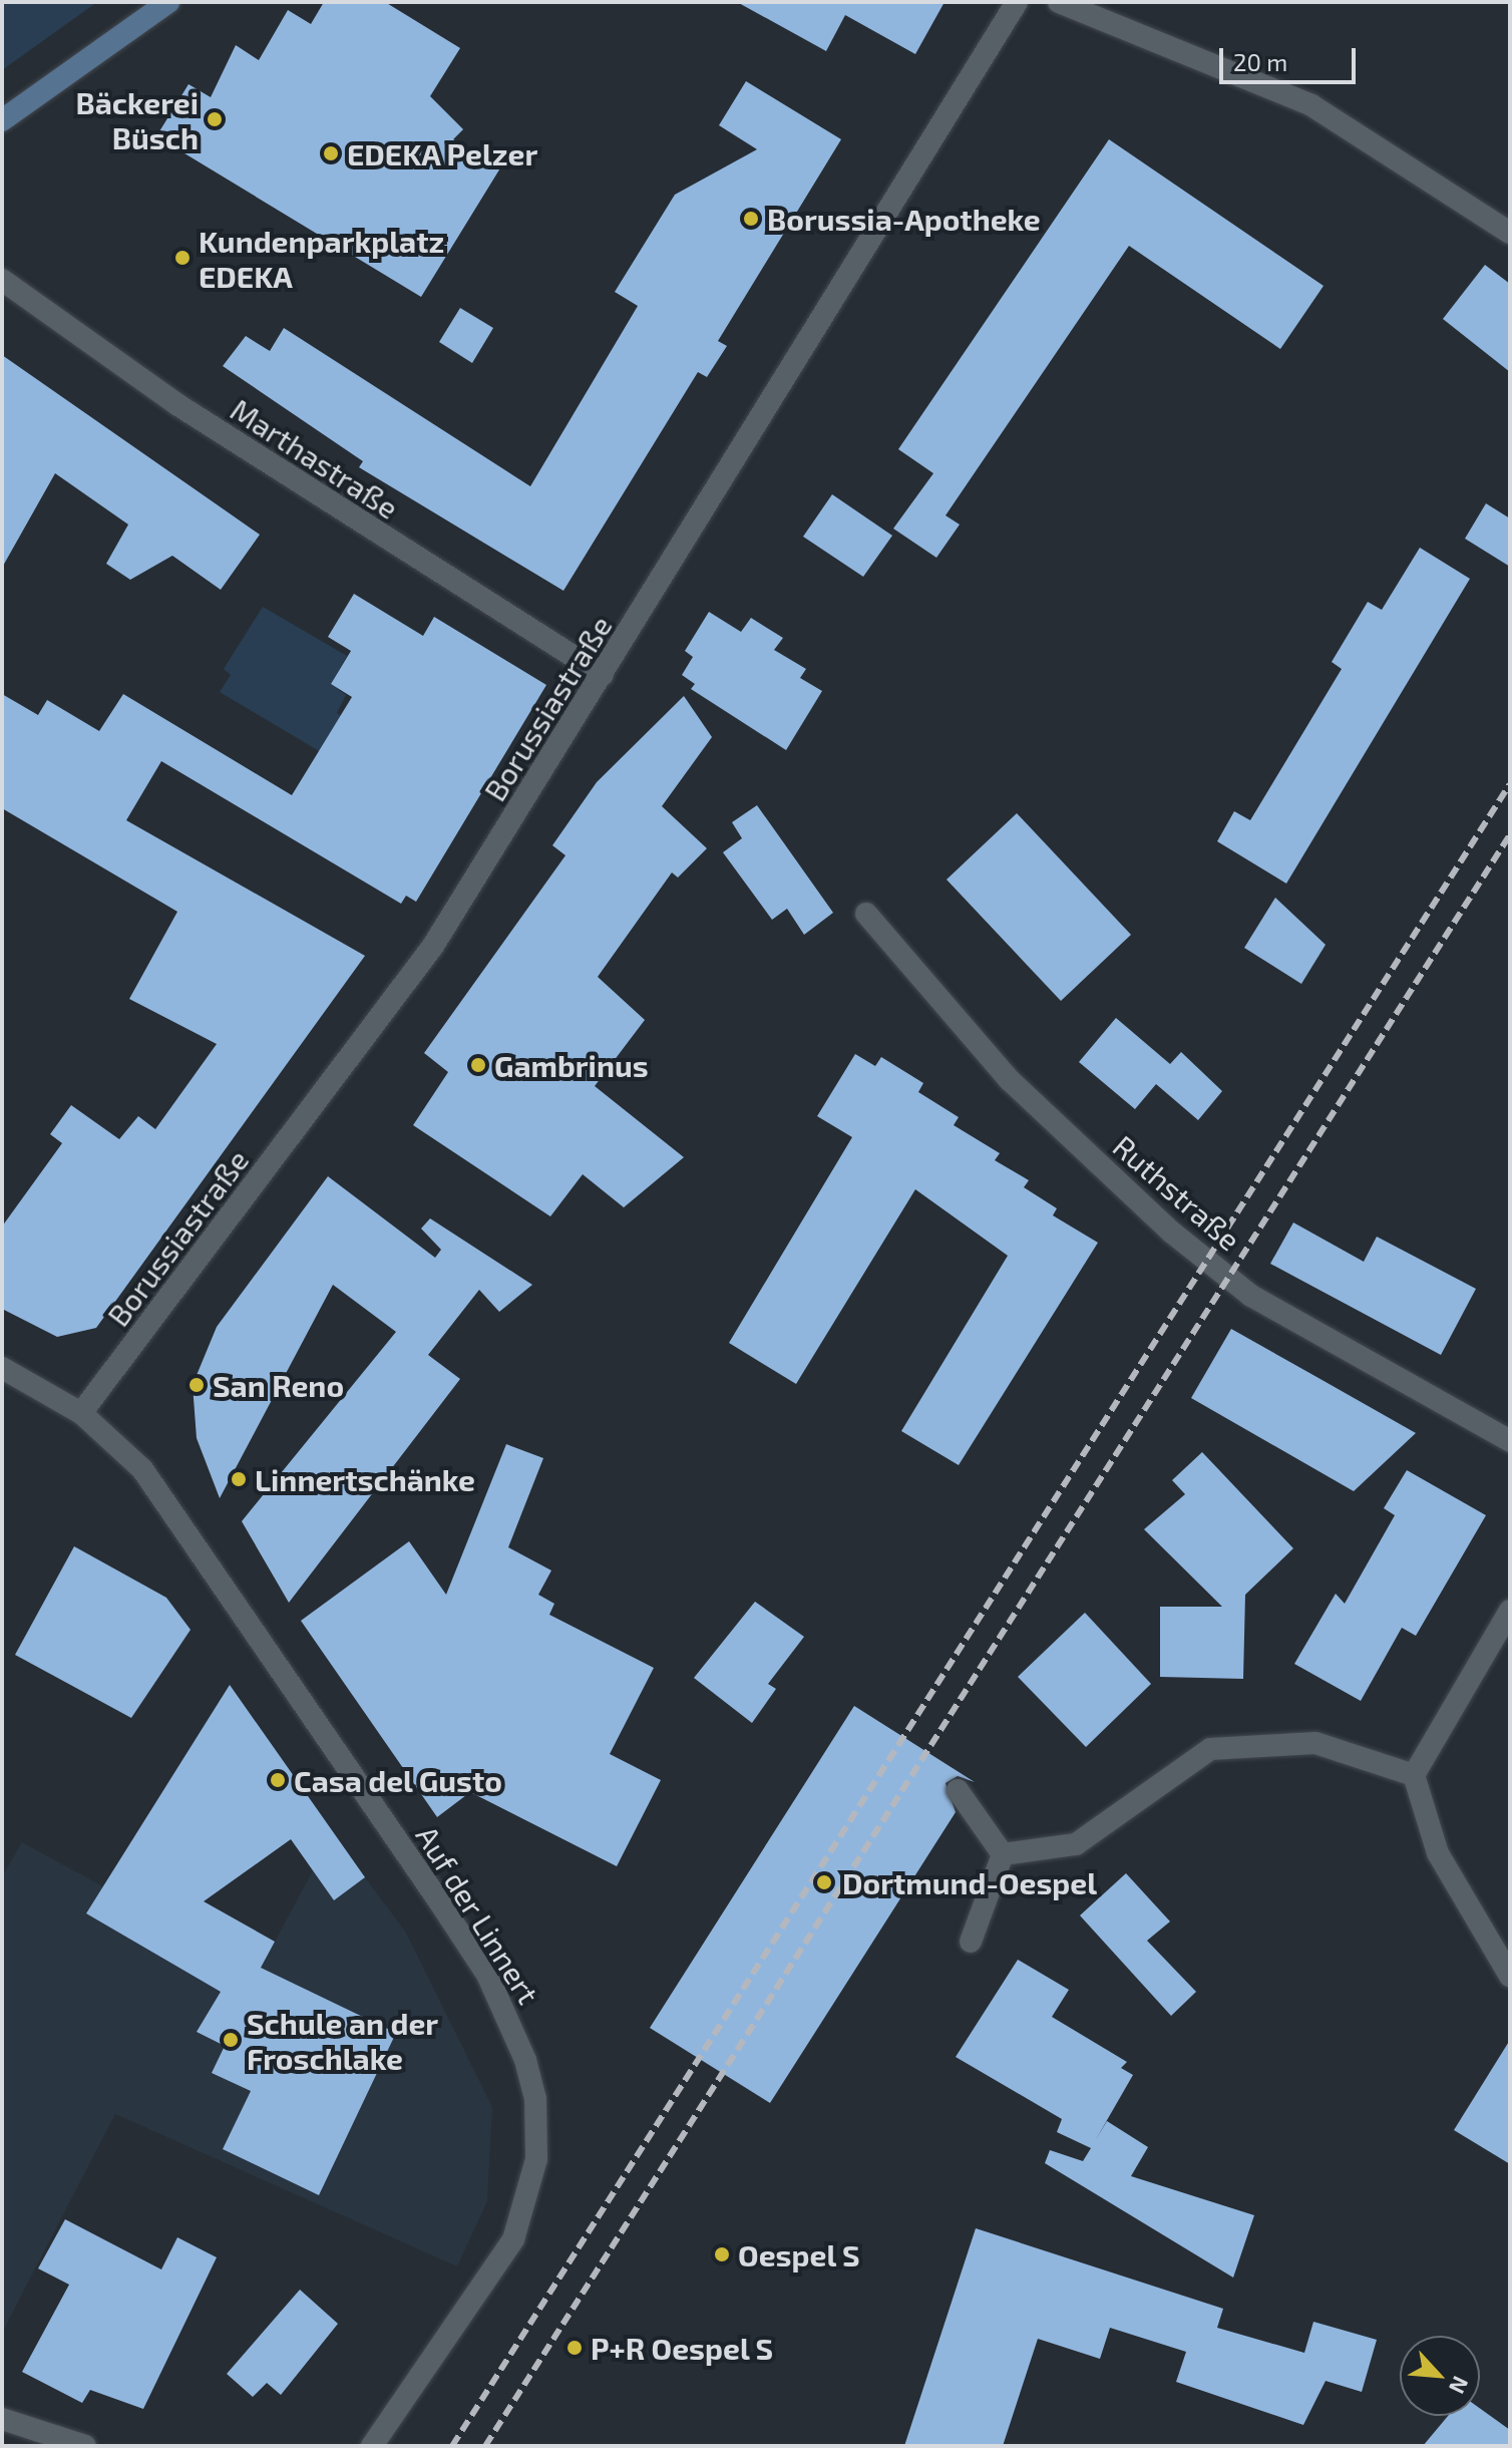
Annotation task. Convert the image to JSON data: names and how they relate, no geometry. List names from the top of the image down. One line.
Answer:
{"streets":{"street":["Marthastraße","Borussiastraße","Ruthstraße","Auf der Linnert"]},"crossings":[["Marthastraße","Borussiastraße"],["Borussiastraße","Auf der Linnert"]],"places":["Bäckerei Büsch","EDEKA Pelzer","Borussia-Apotheke","Kundenparkplatz EDEKA","Gambrinus","San Reno","Linnertschänke","Casa del Gusto","Dortmund-Oespel","Schule an der Froschlake","Oespel S","P+R Oespel S"],"scale_bar":"20 m","north":"bottom right"}
